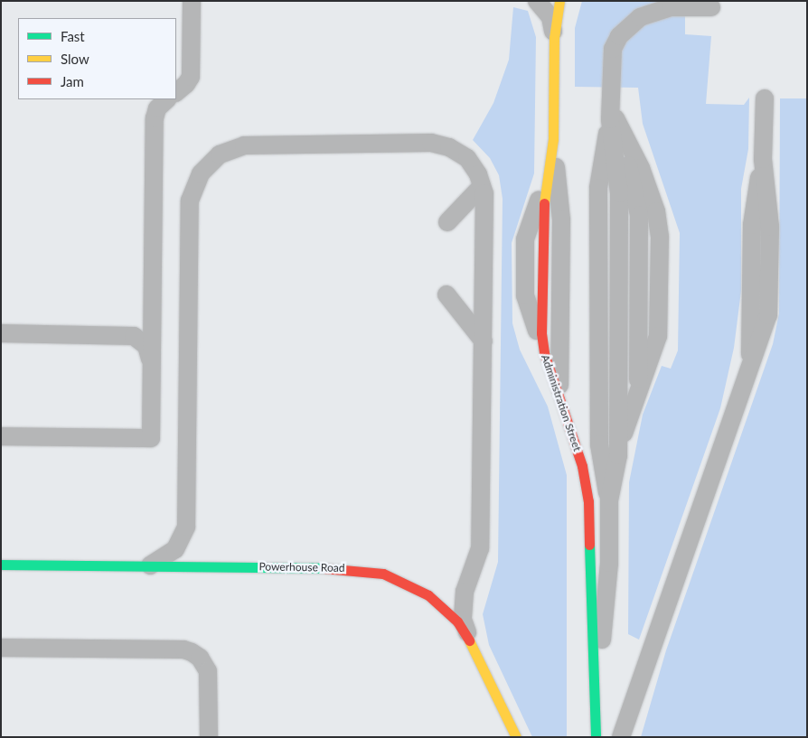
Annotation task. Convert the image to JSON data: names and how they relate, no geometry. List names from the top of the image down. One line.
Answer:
{"streets":{"street":["Administration Street","Powerhouse Road"]},"legend":["Fast","Slow","Jam"]}
